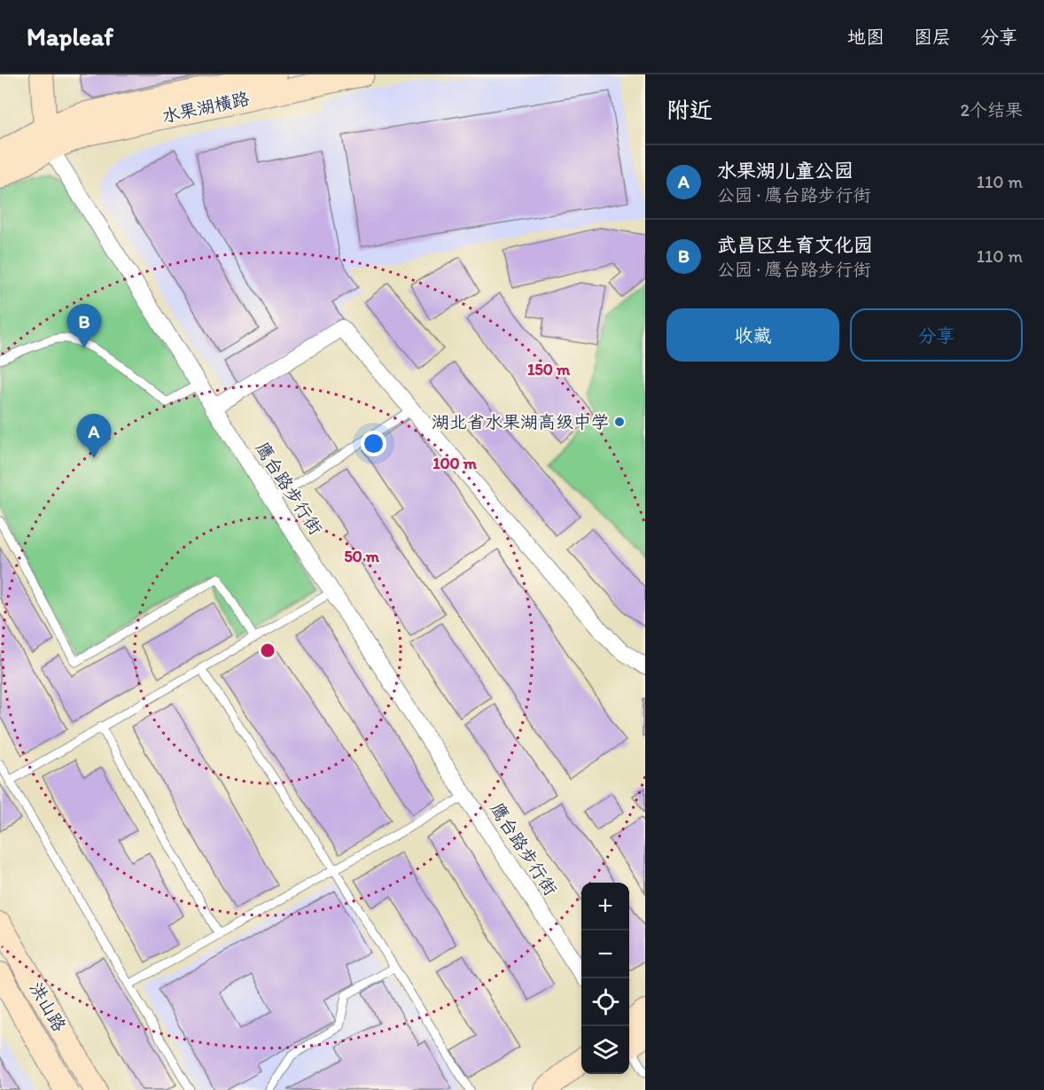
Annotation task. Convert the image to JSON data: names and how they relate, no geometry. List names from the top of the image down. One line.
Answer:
{"streets":{"main road":["水果湖横路","洪山路"],"street":["鹰台路步行街"]},"crossings":[["水果湖横路","鹰台路步行街"]],"places":["湖北省水果湖高级中学"],"page":{"header":"Mapleaf","nav":["地图","图层","分享"],"heading":["附近","2个结果"],"list":[{"mark":"A","name":"水果湖儿童公园","note":"公园 · 鹰台路步行街","value":"110 m"},{"mark":"B","name":"武昌区生育文化园","note":"公园 · 鹰台路步行街","value":"110 m"}],"buttons":["收藏","分享"],"pins":["B","A"],"map_buttons":["+","−"]},"rings":["150 m","100 m","50 m"]}
